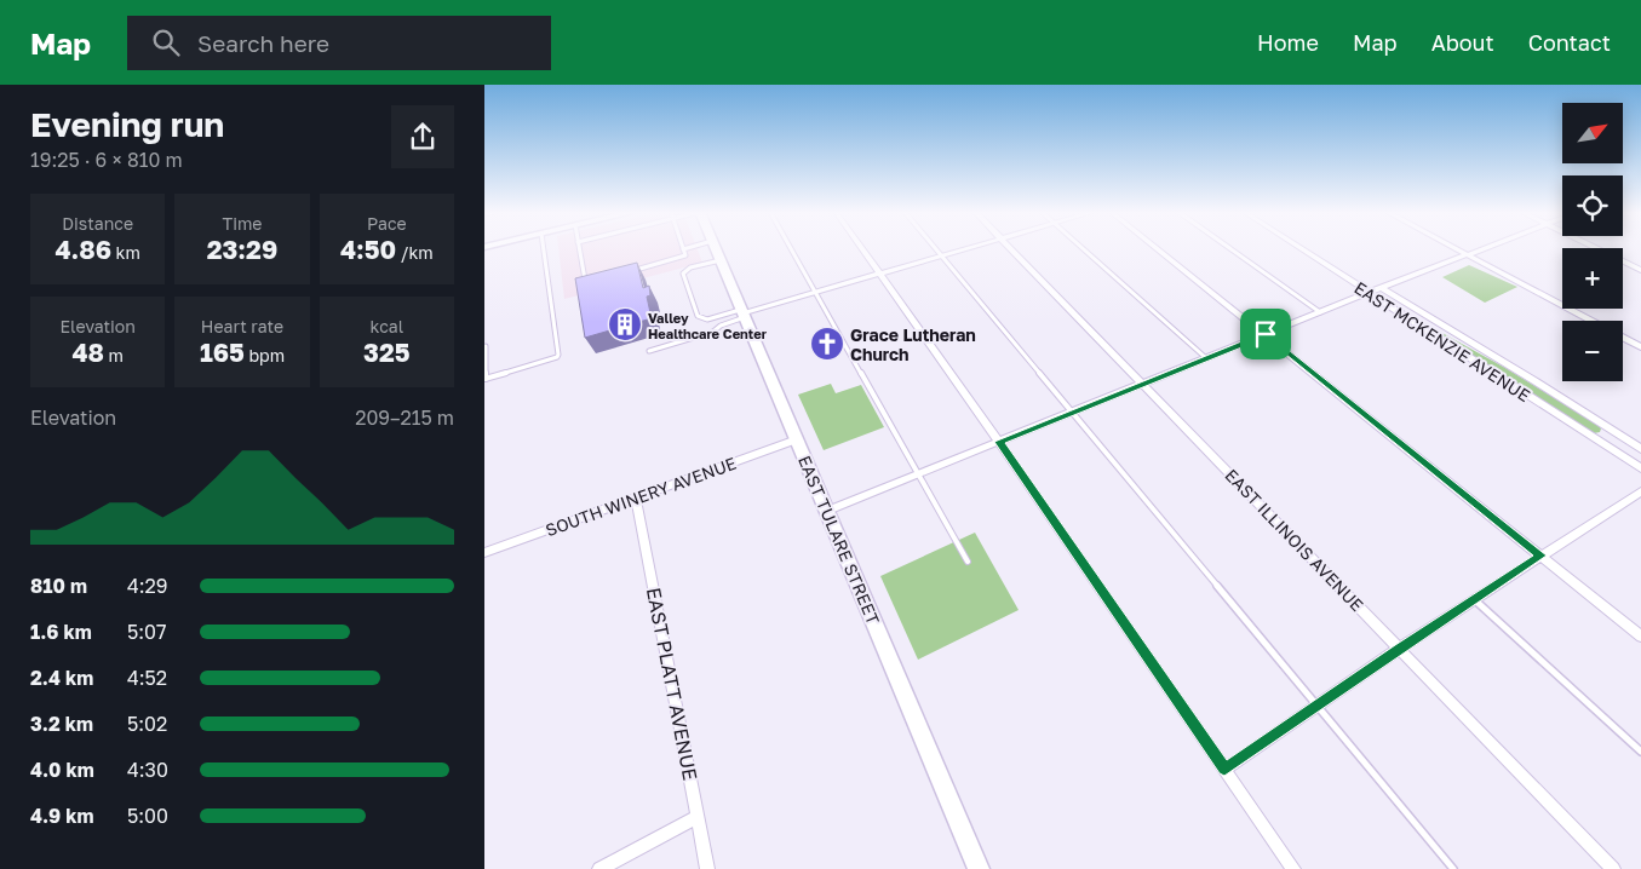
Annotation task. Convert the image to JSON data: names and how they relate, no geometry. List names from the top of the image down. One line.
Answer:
{"streets":{"main road":["EAST TULARE STREET"],"street":["EAST MCKENZIE AVENUE","SOUTH WINERY AVENUE","EAST ILLINOIS AVENUE","EAST PLATT AVENUE"]},"crossings":[["SOUTH WINERY AVENUE","EAST TULARE STREET"],["SOUTH WINERY AVENUE","EAST PLATT AVENUE"]],"places":{"building":["Valley Healthcare Center"],"church":["Grace Lutheran Church"]},"north":"top right","page":{"header":"Map","search":"Search here","nav":["Home","Map","About","Contact"],"heading":["Evening run","19:25 · 6 × 810 m"],"map_buttons":["+","−"],"stats":[["Distance","4.86 km"],["Time","23:29"],["Pace","4:50 /km"],["Elevation","48 m"],["Heart rate","165 bpm"],["kcal","325"]],"chart":["Elevation","209–215 m"],"list":[{"name":"810 m","note":"4:29"},{"name":"1.6 km","note":"5:07"},{"name":"2.4 km","note":"4:52"},{"name":"3.2 km","note":"5:02"},{"name":"4.0 km","note":"4:30"},{"name":"4.9 km","note":"5:00"}]}}
